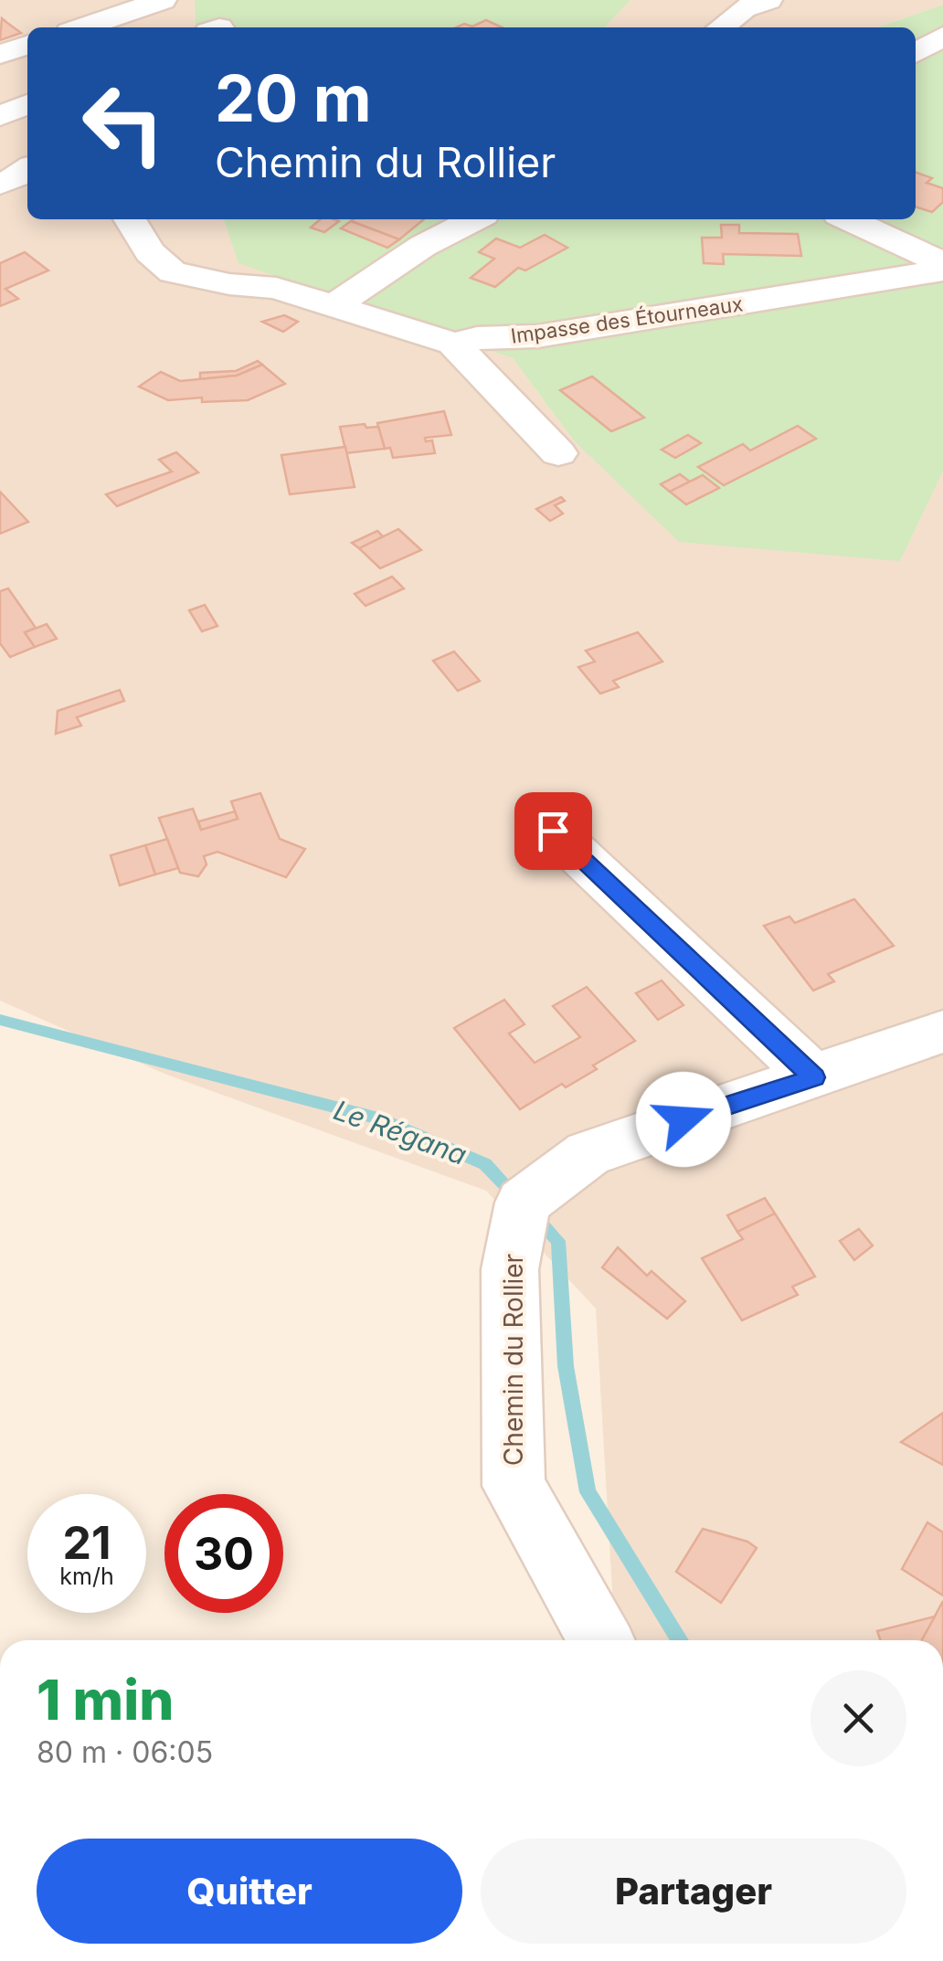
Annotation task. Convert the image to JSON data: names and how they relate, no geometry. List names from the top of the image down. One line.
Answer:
{"streets":{"street":["Impasse des Étourneaux","Chemin du Rollier"]},"water":["Le Régana"],"page":{"turn":["20 m","Chemin du Rollier"],"speed":"21 km/h","limit":"30","heading":["1 min","80 m · 06:05"],"buttons":["Quitter","Partager"]}}
